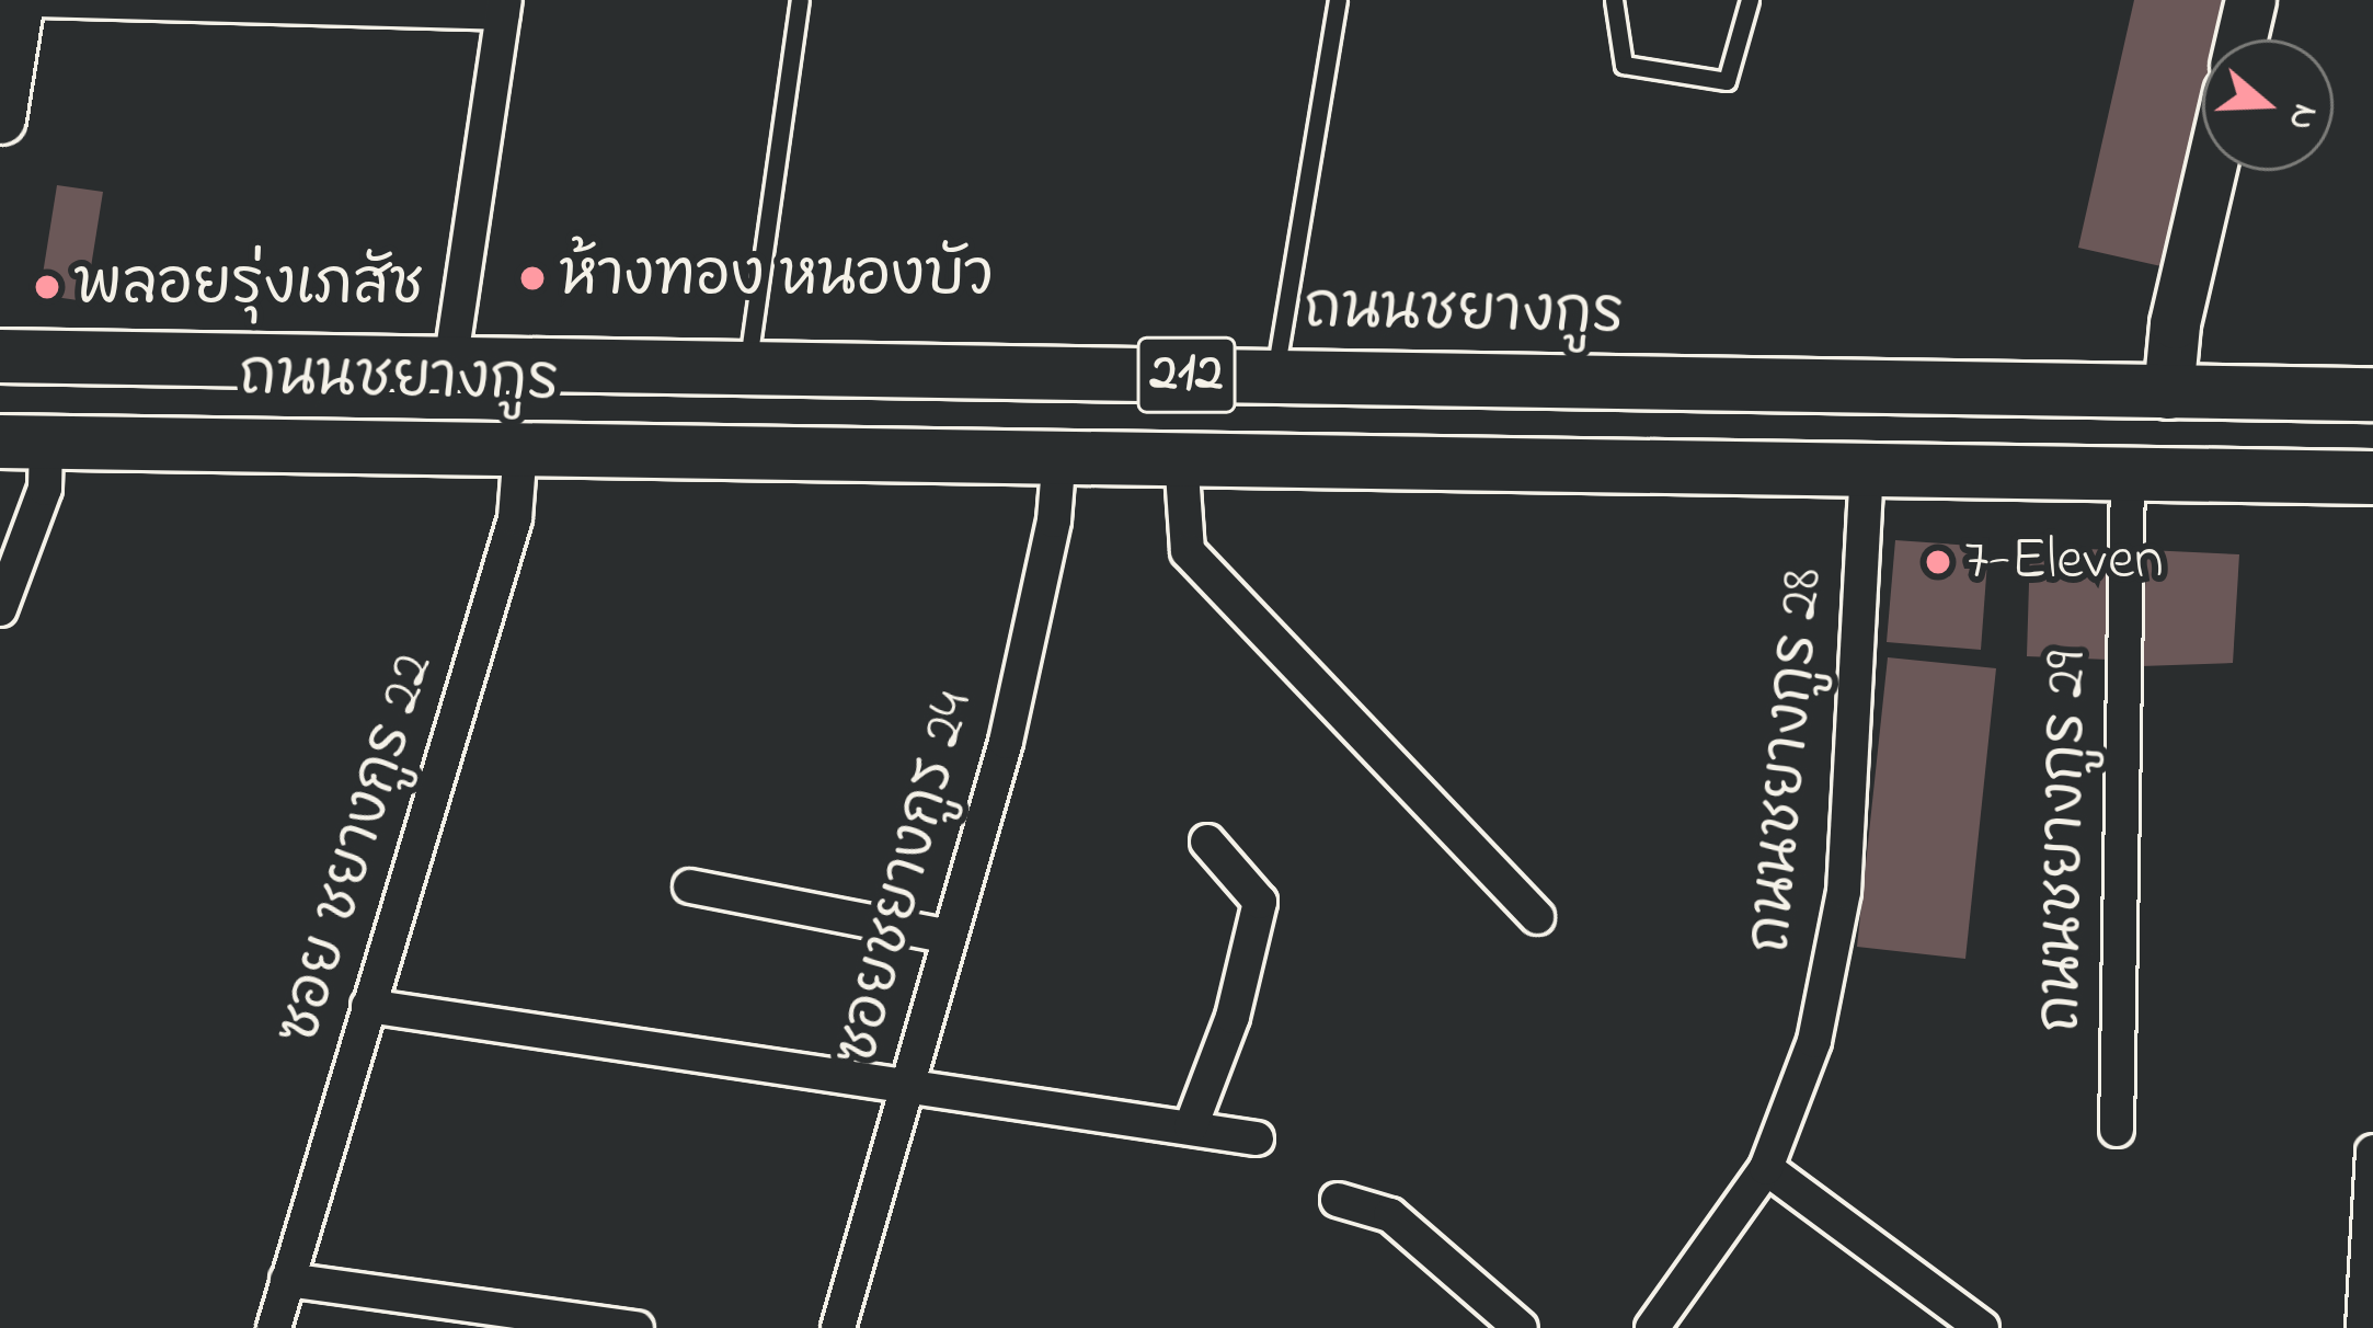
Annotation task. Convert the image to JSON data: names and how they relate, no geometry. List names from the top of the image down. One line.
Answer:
{"streets":{"main road":["ถนนชยางกูร","212"],"street":["ถนนชยางกูร 28","ถนนชยางกูร 29","ซอย ชยางกูร 22","ซอยชยางกูร 24"]},"crossings":[["ถนนชยางกูร","ถนนชยางกูร 28"],["ถนนชยางกูร","ถนนชยางกูร 29"],["ถนนชยางกูร","ซอย ชยางกูร 22"],["ถนนชยางกูร","ซอยชยางกูร 24"]],"places":["ห้างทอง หนองบัว","พลอยรุ่งเภสัช","7-Eleven"],"north":"right"}
